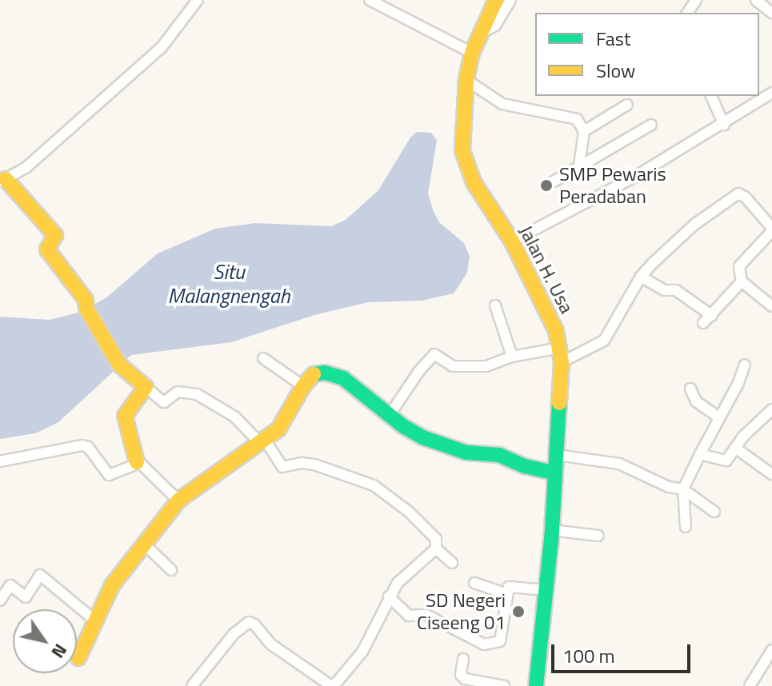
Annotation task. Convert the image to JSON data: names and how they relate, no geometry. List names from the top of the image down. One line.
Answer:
{"streets":{"street":["Jalan H. Usa"]},"water":["Situ Malangnengah"],"places":["SMP Pewaris Peradaban","SD Negeri Ciseeng 01"],"legend":["Fast","Slow"],"scale_bar":"100 m","north":"bottom right"}
